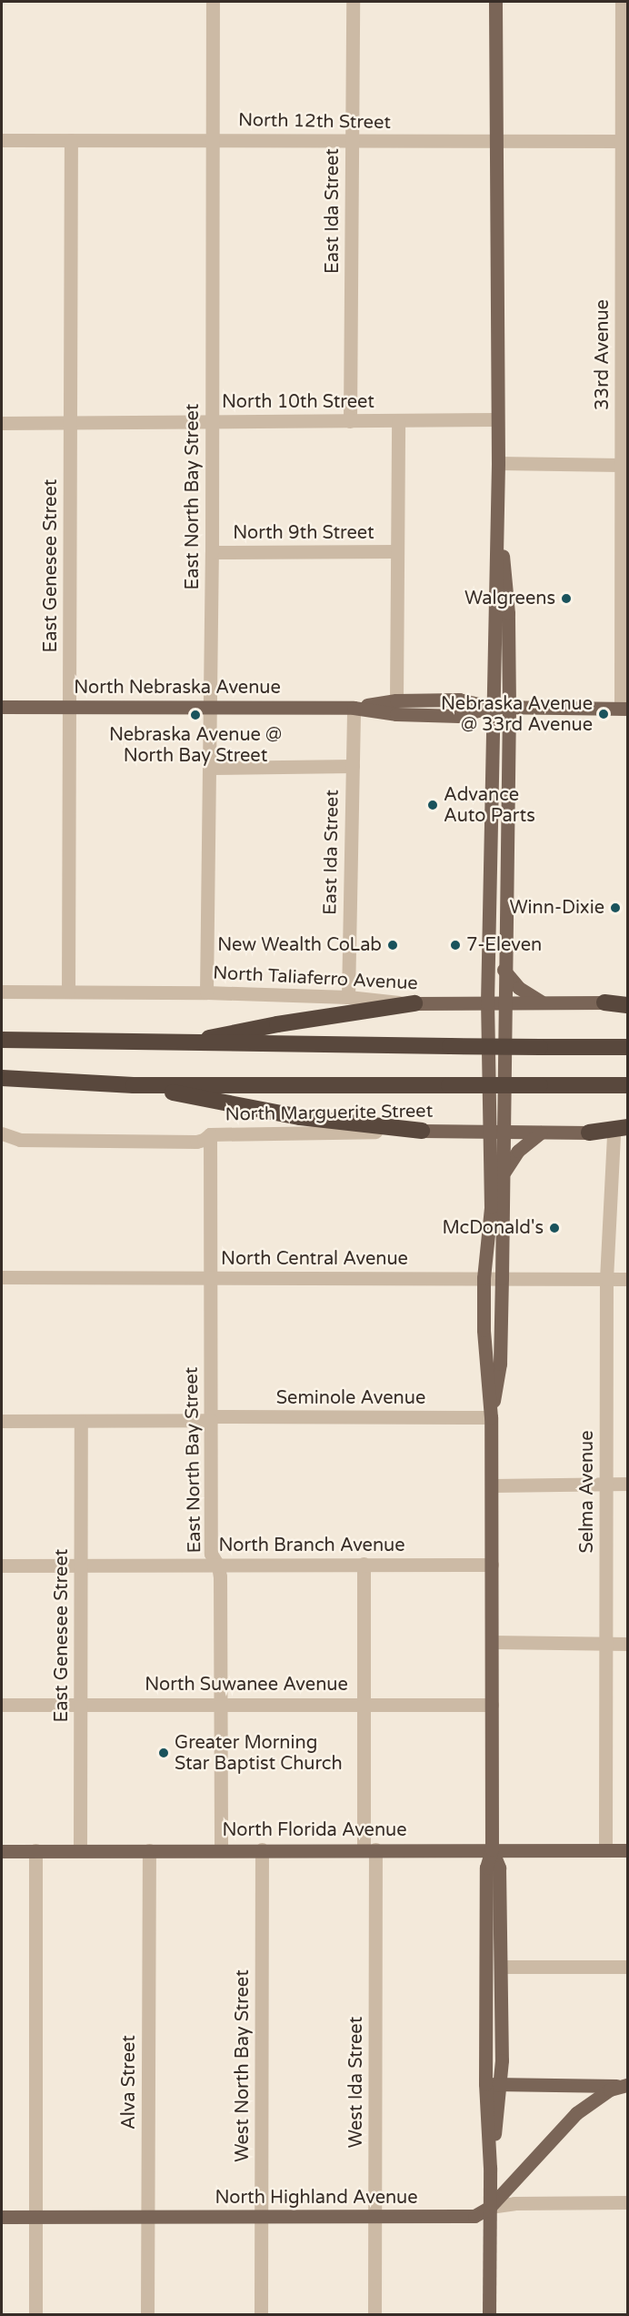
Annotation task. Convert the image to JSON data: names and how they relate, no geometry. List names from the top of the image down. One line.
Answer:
{"streets":{"main road":["North Nebraska Avenue","North Taliaferro Avenue","North Marguerite Street","North Florida Avenue","North Highland Avenue"],"street":["North 12th Street","East Ida Street","33rd Avenue","North 10th Street","East North Bay Street","North 9th Street","East Genesee Street","North Central Avenue","Seminole Avenue","Selma Avenue","North Branch Avenue","North Suwanee Avenue","West North Bay Street","Alva Street","West Ida Street"]},"crossings":[["North 12th Street","East Ida Street"],["North 12th Street","33rd Avenue"],["North 12th Street","East North Bay Street"],["North 12th Street","East Genesee Street"],["East Ida Street","North 10th Street"],["East Ida Street","North Nebraska Avenue"],["East Ida Street","North Taliaferro Avenue"],["33rd Avenue","North Nebraska Avenue"],["North 10th Street","East North Bay Street"],["North 10th Street","East Genesee Street"],["East North Bay Street","North 9th Street"],["East North Bay Street","North Nebraska Avenue"],["East North Bay Street","North Taliaferro Avenue"],["East North Bay Street","North Marguerite Street"],["East North Bay Street","North Central Avenue"],["East North Bay Street","Seminole Avenue"],["East North Bay Street","North Branch Avenue"],["East North Bay Street","North Suwanee Avenue"],["East North Bay Street","North Florida Avenue"],["East Genesee Street","North Nebraska Avenue"],["East Genesee Street","North Taliaferro Avenue"],["East Genesee Street","Seminole Avenue"],["East Genesee Street","North Branch Avenue"],["East Genesee Street","North Suwanee Avenue"],["East Genesee Street","North Florida Avenue"],["North Central Avenue","Selma Avenue"],["Selma Avenue","North Florida Avenue"],["North Florida Avenue","West North Bay Street"],["North Florida Avenue","Alva Street"],["North Florida Avenue","West Ida Street"],["West North Bay Street","North Highland Avenue"],["Alva Street","North Highland Avenue"],["West Ida Street","North Highland Avenue"]],"places":["Walgreens","Nebraska Avenue @ 33rd Avenue","Nebraska Avenue @ North Bay Street","Advance Auto Parts","Winn-Dixie","New Wealth CoLab","7-Eleven","McDonald's","Greater Morning Star Baptist Church"]}
